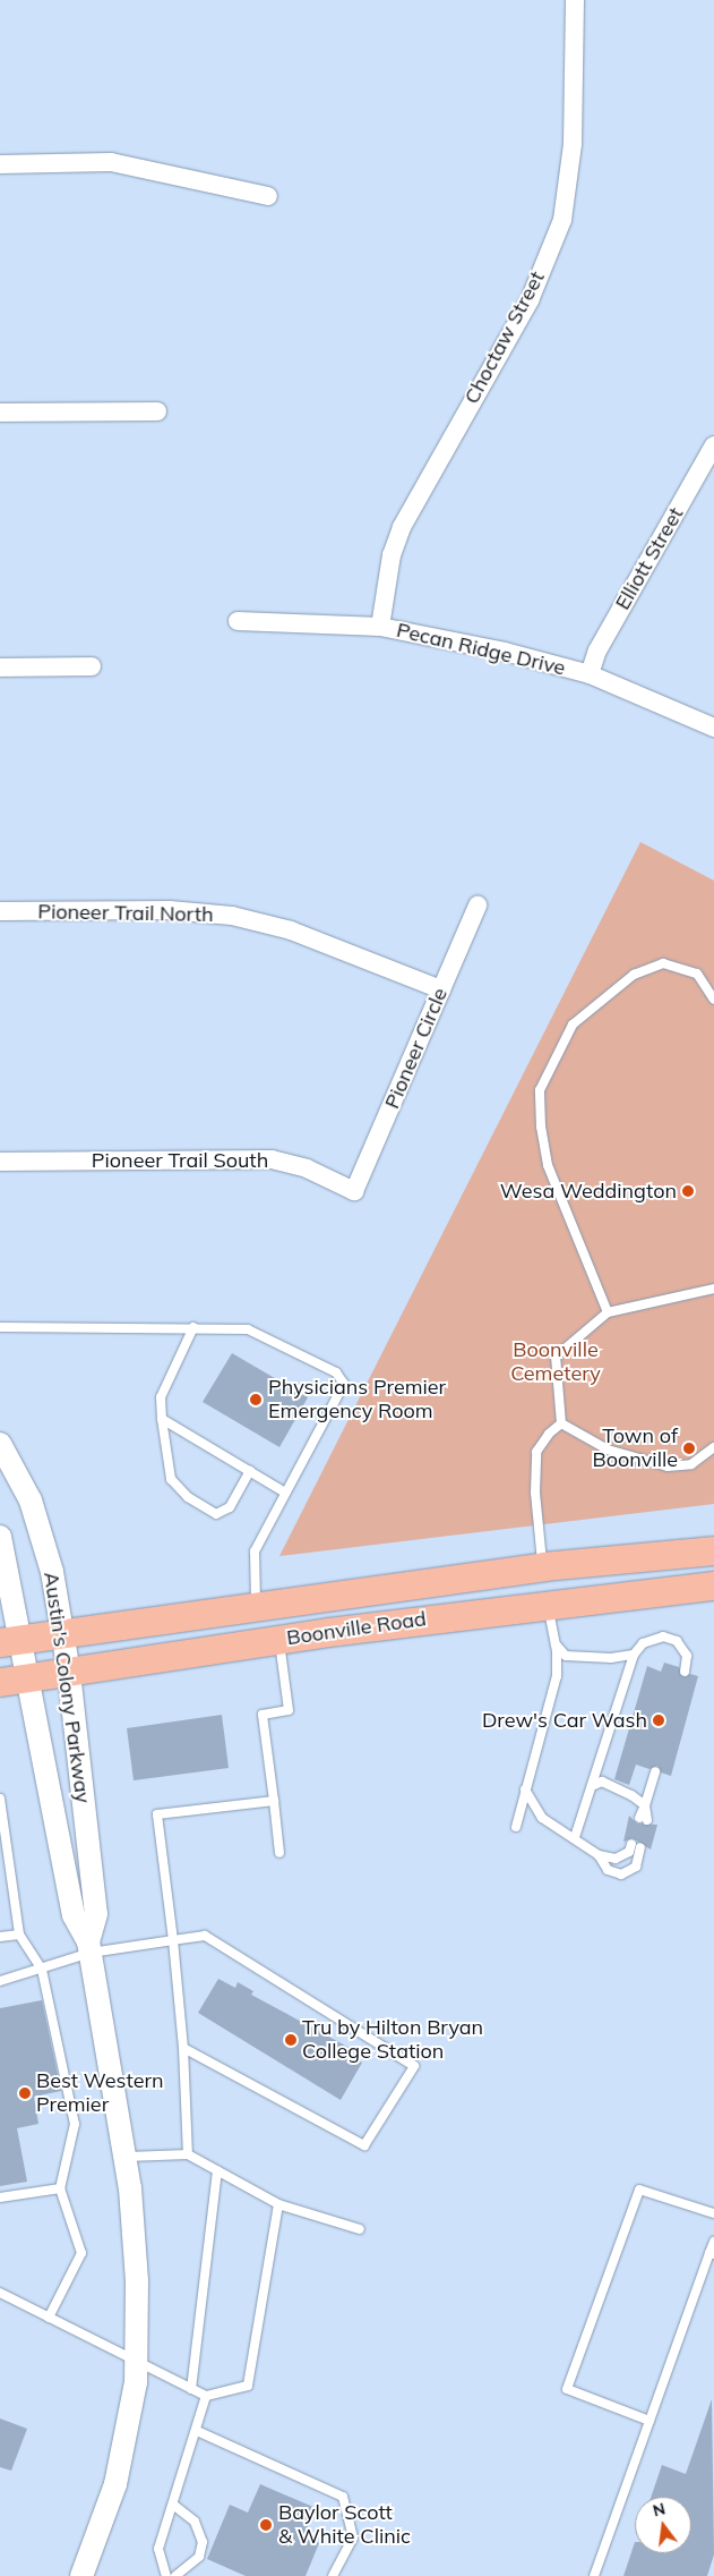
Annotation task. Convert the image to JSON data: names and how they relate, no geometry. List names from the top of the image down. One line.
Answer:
{"streets":{"main road":["Boonville Road"],"street":["Choctaw Street","Elliott Street","Pecan Ridge Drive","Pioneer Trail North","Pioneer Circle","Pioneer Trail South","Austin's Colony Parkway"]},"crossings":[["Choctaw Street","Pecan Ridge Drive"],["Elliott Street","Pecan Ridge Drive"],["Pioneer Trail North","Pioneer Circle"],["Pioneer Circle","Pioneer Trail South"],["Boonville Road","Austin's Colony Parkway"]],"parks":["Boonville Cemetery"],"places":["Wesa Weddington","Physicians Premier Emergency Room","Town of Boonville","Drew's Car Wash","Tru by Hilton Bryan College Station","Best Western Premier","Baylor Scott & White Clinic"],"north":"top"}
